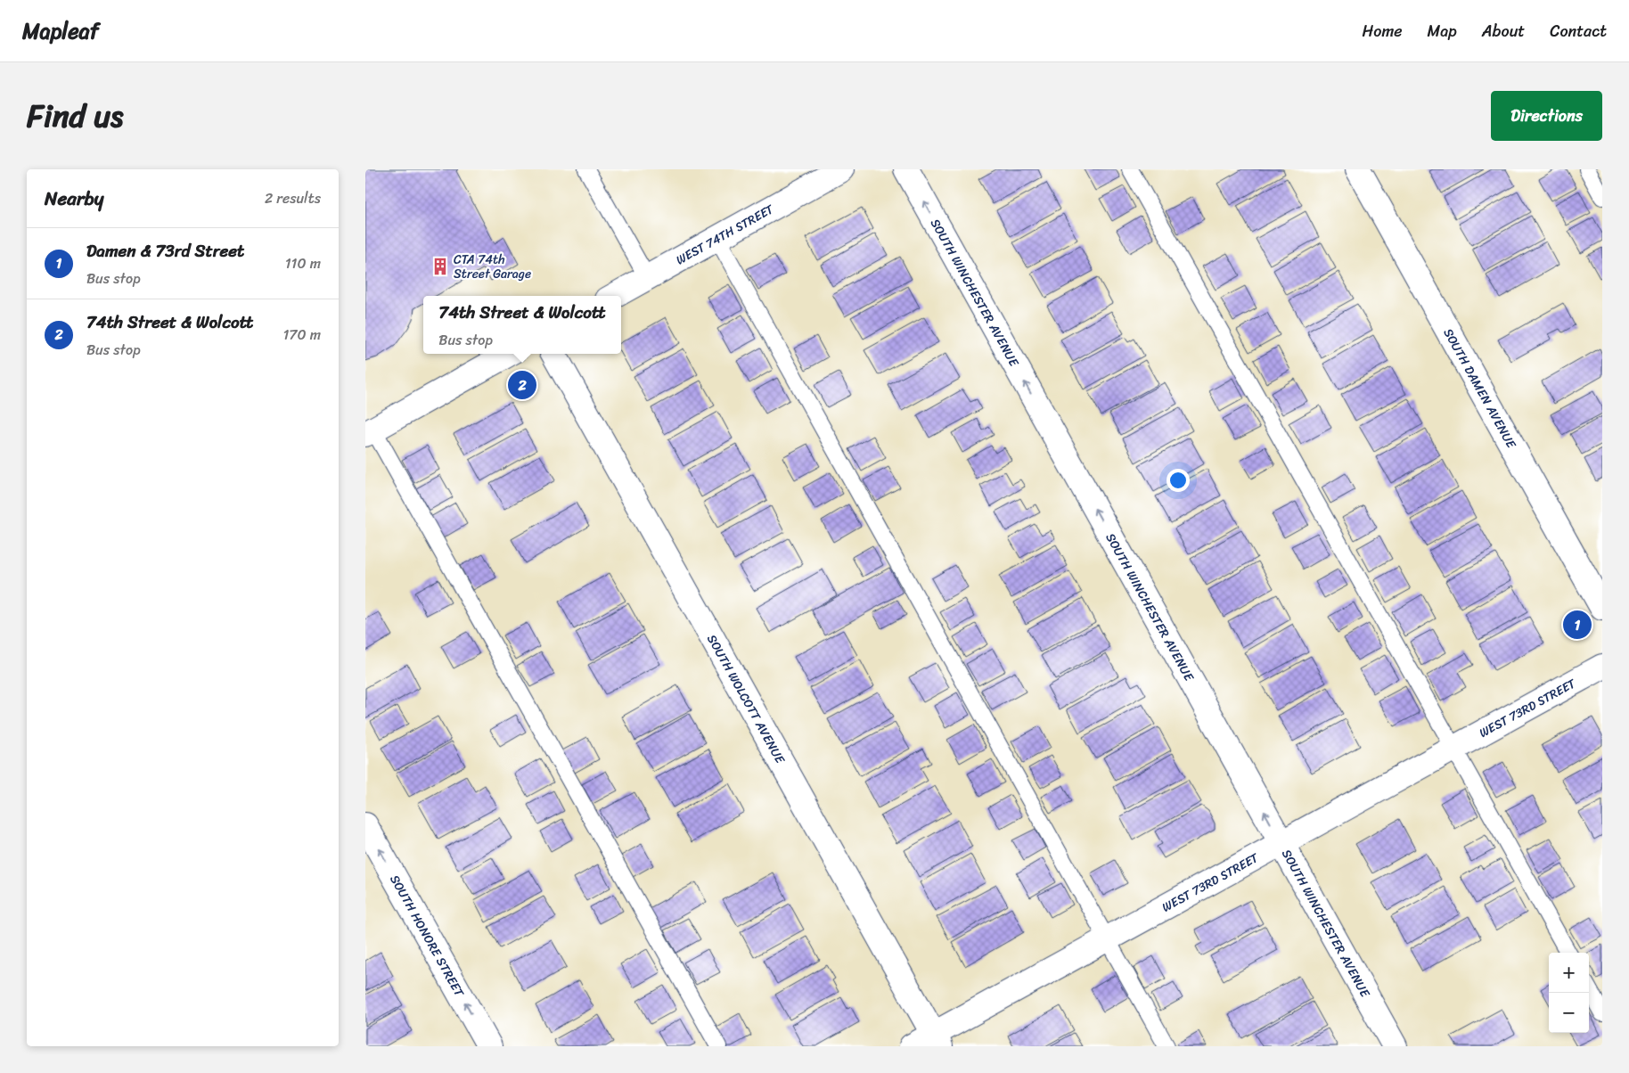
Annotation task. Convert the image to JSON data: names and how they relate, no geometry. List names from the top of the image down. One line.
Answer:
{"streets":{"street":["WEST 74TH STREET","SOUTH WINCHESTER AVENUE","SOUTH DAMEN AVENUE","SOUTH WOLCOTT AVENUE","WEST 73RD STREET","SOUTH HONORE STREET"]},"crossings":[["SOUTH WINCHESTER AVENUE","WEST 73RD STREET"],["SOUTH WOLCOTT AVENUE","WEST 73RD STREET"]],"one_way":["SOUTH WINCHESTER AVENUE","SOUTH HONORE STREET"],"places":{"building":["CTA 74th Street Garage"]},"page":{"header":"Mapleaf","nav":["Home","Map","About","Contact"],"title":"Find us","buttons":"Directions","heading":["Nearby","2 results"],"list":[{"mark":"1","name":"Damen & 73rd Street","note":"Bus stop","value":"110 m"},{"mark":"2","name":"74th Street & Wolcott","note":"Bus stop","value":"170 m"}],"popup":["74th Street & Wolcott","Bus stop"],"pins":["2","1"],"map_buttons":["+","−"]}}
